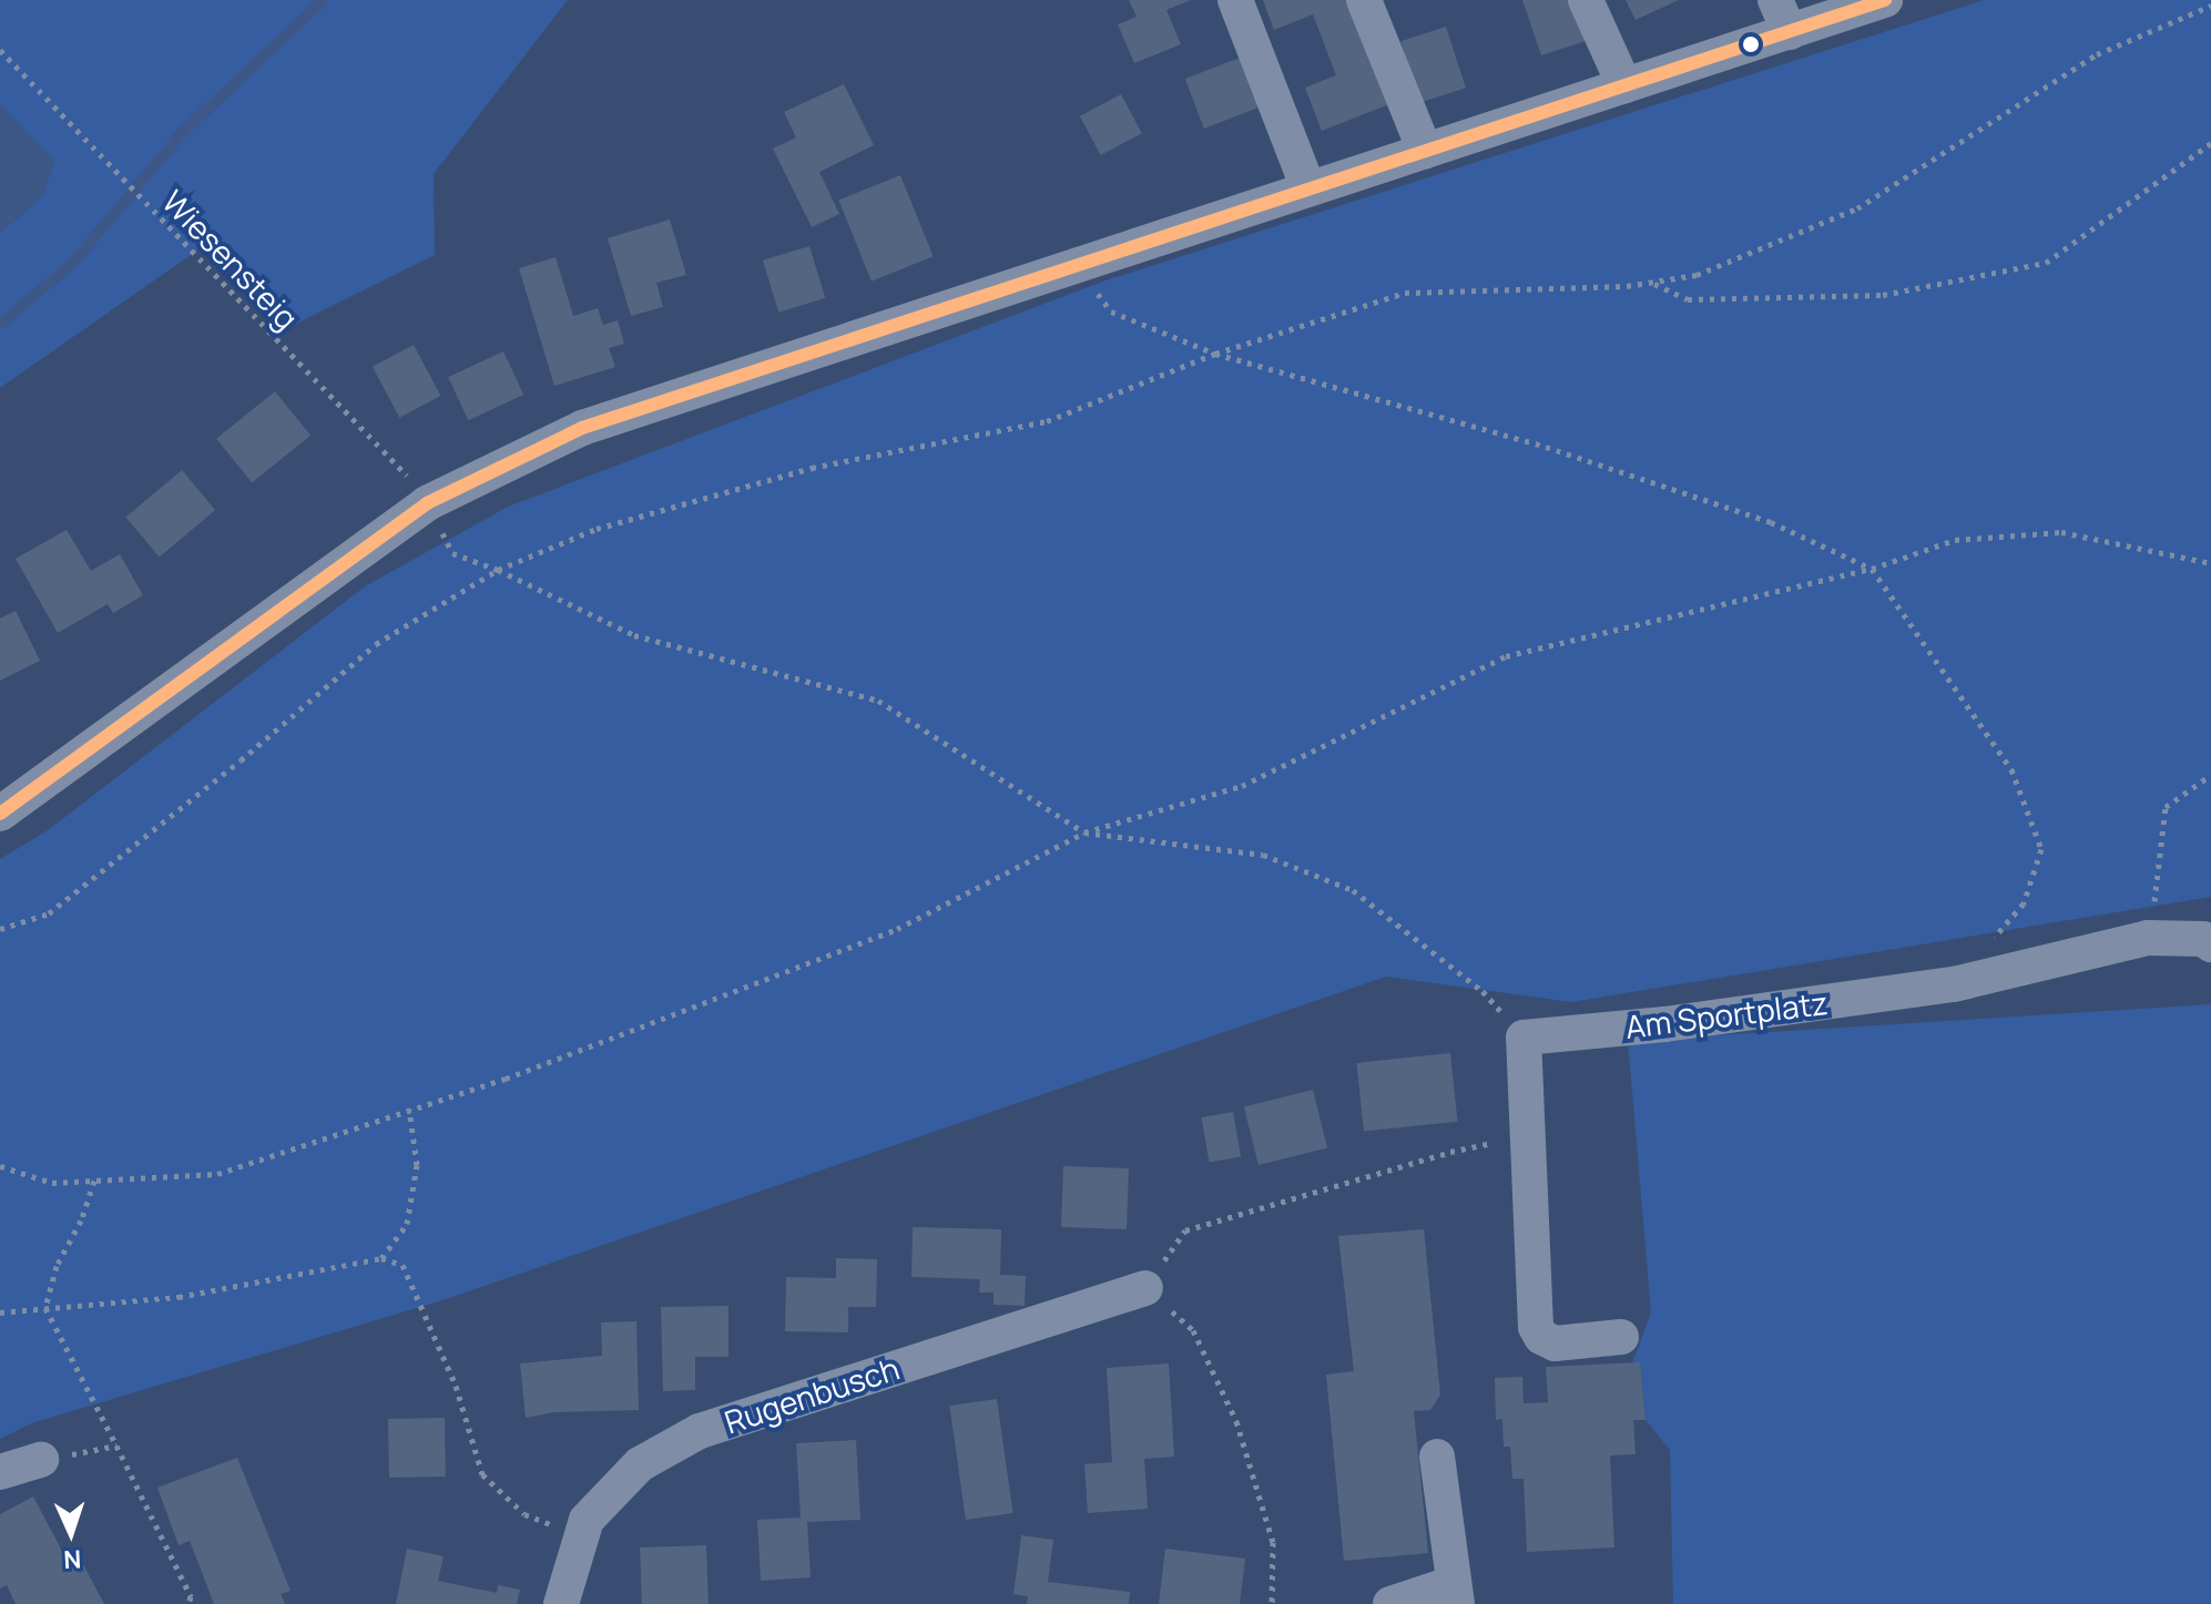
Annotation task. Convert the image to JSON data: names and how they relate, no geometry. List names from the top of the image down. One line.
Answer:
{"streets":{"street":["Am Sportplatz","Rugenbusch"],"path":["Wiesensteig"]},"north":"bottom"}
